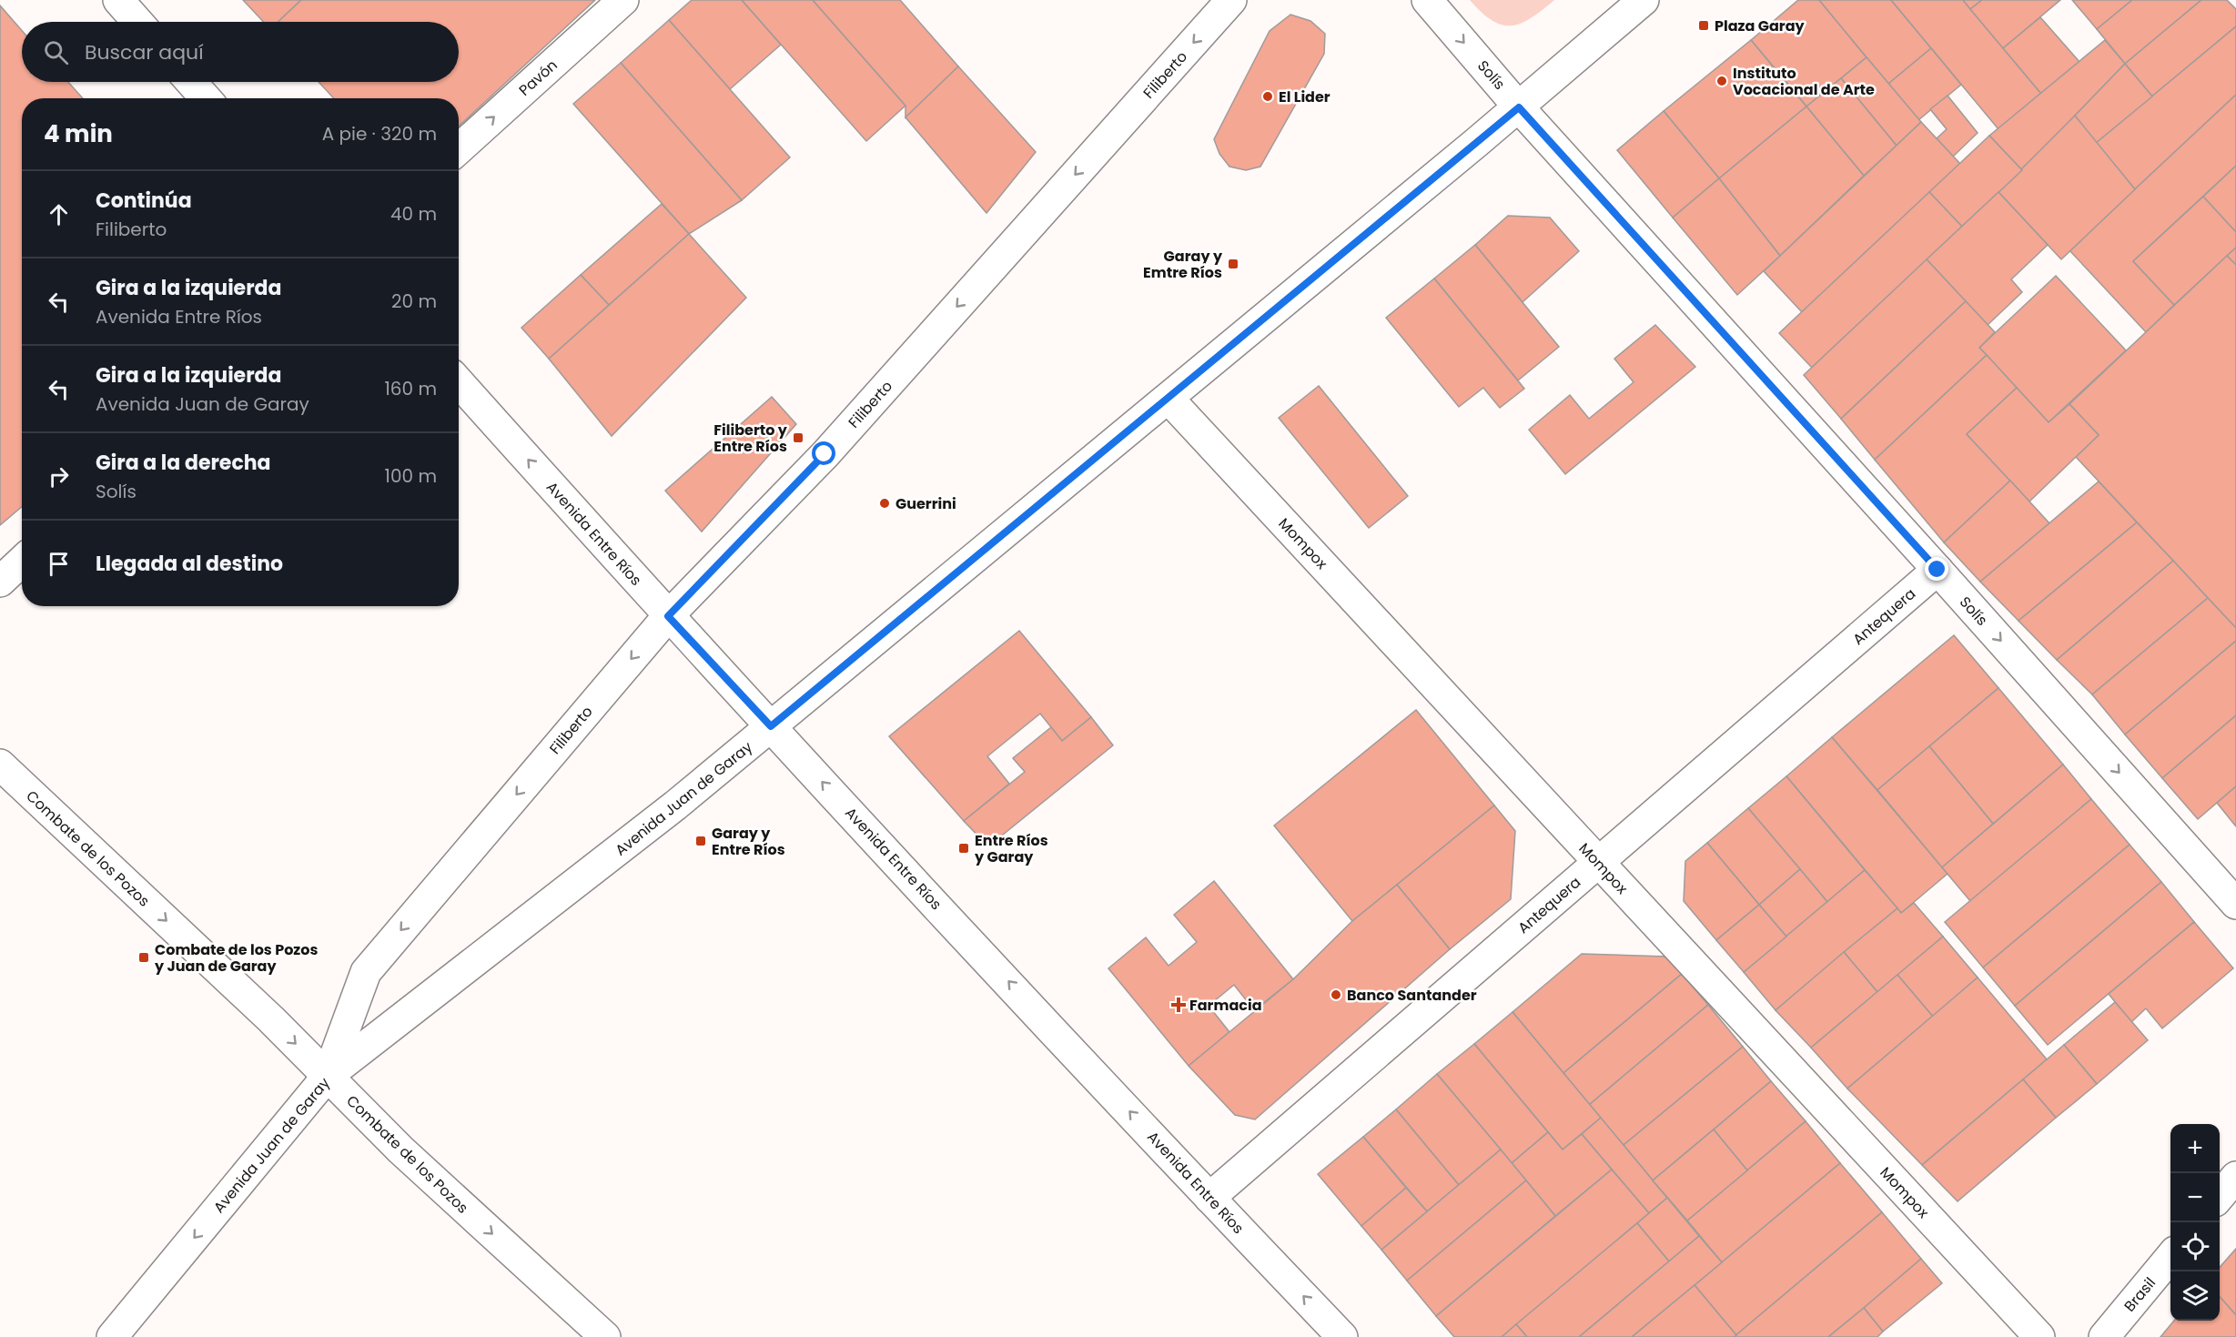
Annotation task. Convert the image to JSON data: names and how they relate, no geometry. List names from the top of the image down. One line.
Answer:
{"streets":{"street":["Filiberto","Solís","Pavón","Avenida Entre Ríos","Mompox","Antequera","Avenida Juan de Garay","Combate de los Pozos","Brasil"]},"crossings":[["Filiberto","Avenida Entre Ríos"],["Filiberto","Avenida Juan de Garay"],["Filiberto","Combate de los Pozos"],["Solís","Antequera"],["Solís","Avenida Juan de Garay"],["Avenida Entre Ríos","Antequera"],["Avenida Entre Ríos","Avenida Juan de Garay"],["Mompox","Antequera"],["Mompox","Avenida Juan de Garay"],["Avenida Juan de Garay","Combate de los Pozos"]],"one_way":["Filiberto","Solís","Pavón","Avenida Entre Ríos","Combate de los Pozos"],"places":{"transit":["Plaza Garay","Garay y Emtre Ríos","Filiberto y Entre Ríos","Garay y Entre Ríos","Entre Ríos y Garay","Combate de los Pozos y Juan de Garay"],"other":["Instituto Vocacional de Arte","El Lider","Guerrini","Banco Santander"],"health":["Farmacia"]},"page":{"search":"Buscar aquí","heading":["4 min","A pie · 320 m"],"list":[["Continúa","Filiberto","40 m"],["Gira a la izquierda","Avenida Entre Ríos","20 m"],["Gira a la izquierda","Avenida Juan de Garay","160 m"],["Gira a la derecha","Solís","100 m"],"Llegada al destino"],"map_buttons":["+","−"]}}
